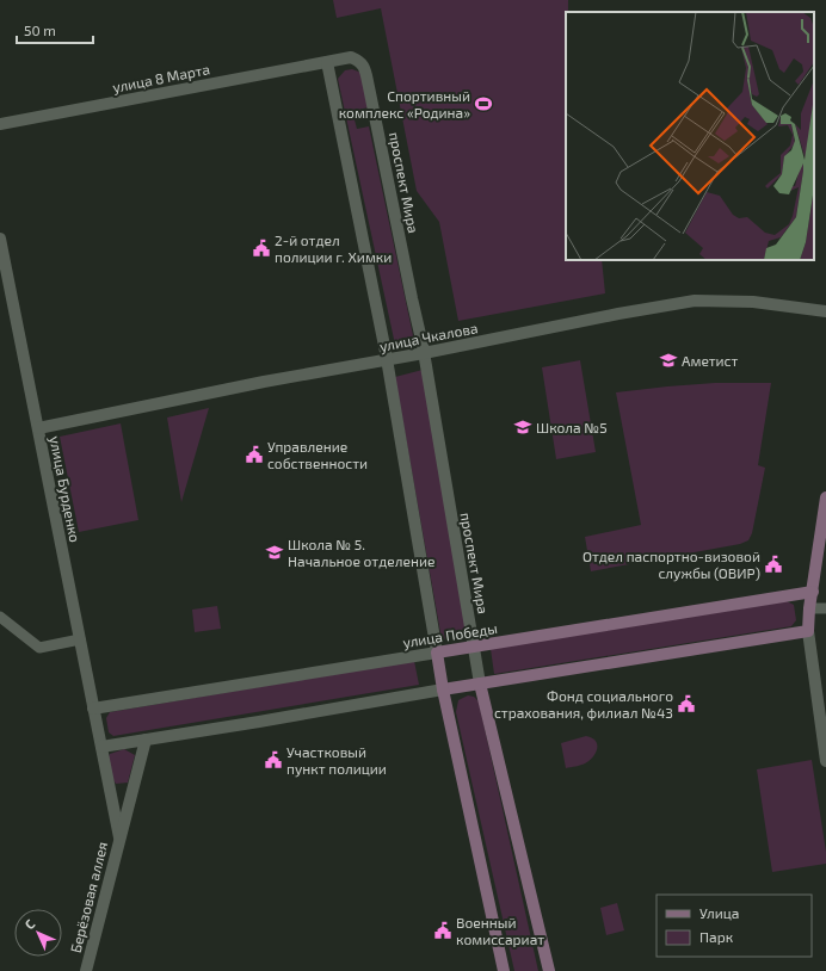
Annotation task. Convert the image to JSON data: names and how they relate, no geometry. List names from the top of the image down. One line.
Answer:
{"streets":{"main road":["проспект Мира","улица Победы"],"street":["улица 8 Марта","улица Чкалова","улица Бурденко","Берёзовая аллея"]},"crossings":[["улица 8 Марта","проспект Мира"],["проспект Мира","улица Чкалова"],["проспект Мира","улица Победы"],["улица Чкалова","улица Бурденко"],["улица Бурденко","улица Победы"],["улица Бурденко","Берёзовая аллея"]],"places":{"sports":["Спортивный комплекс «Родина»"],"public building":["2-й отдел полиции г. Химки","Управление собственности","Отдел паспортно-визовой службы (ОВИР)","Фонд социального страхования, филиал №43","Участковый пункт полиции","Военный комиссариат"],"school or university":["Аметист","Школа №5","Школа № 5. Начальное отделение"]},"legend":["Улица","Парк"],"scale_bar":"50 m","north":"top left"}
